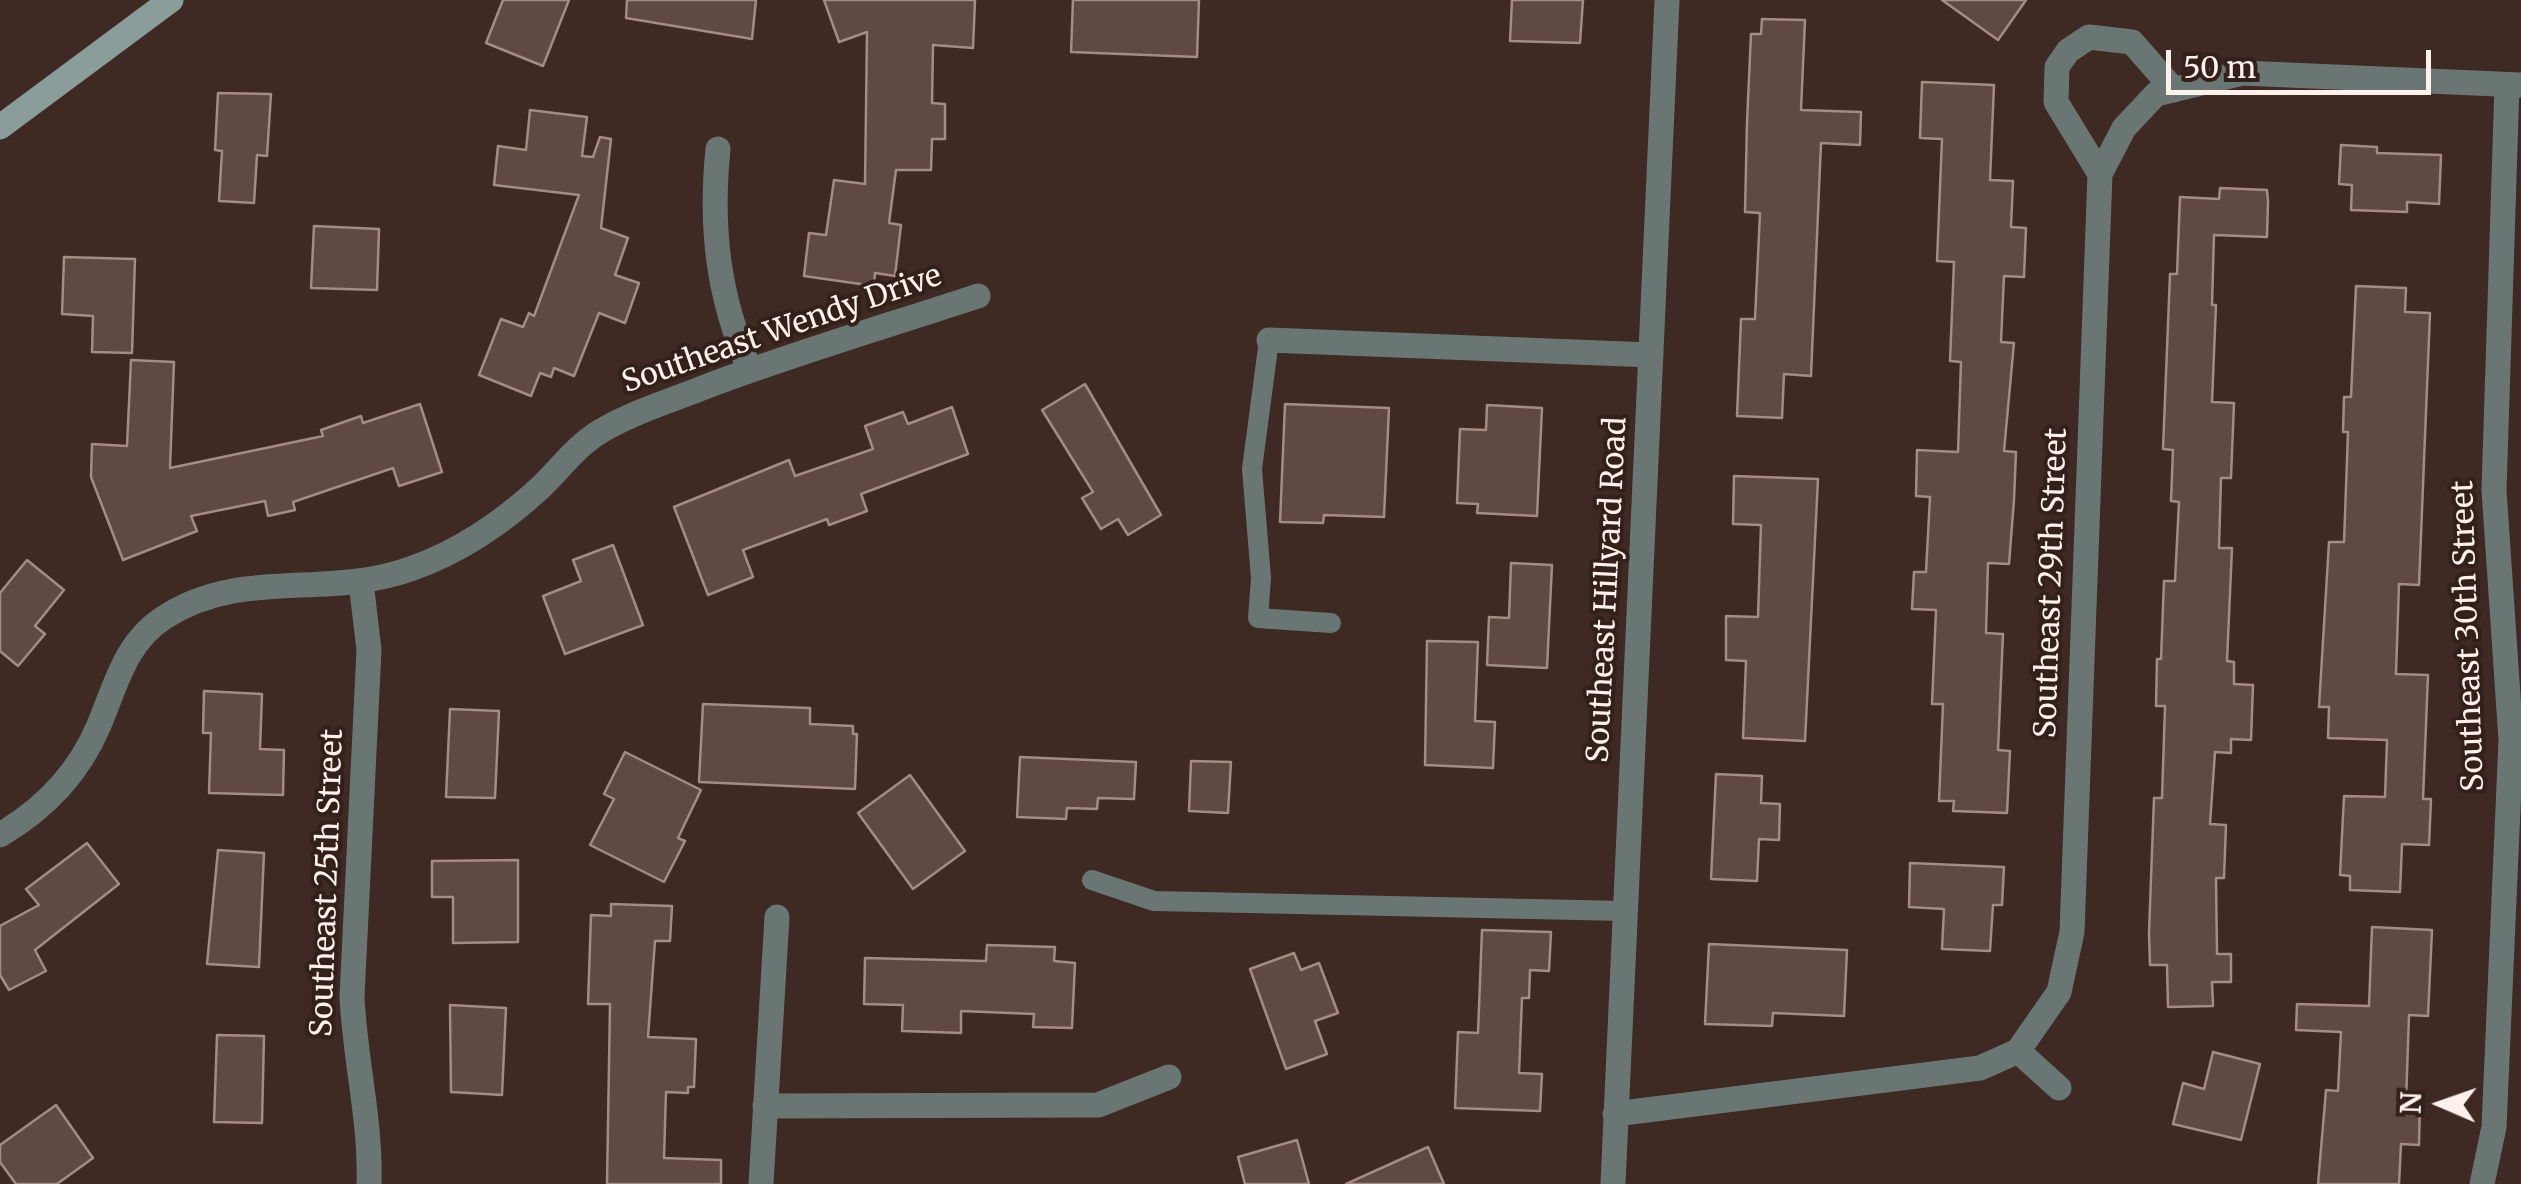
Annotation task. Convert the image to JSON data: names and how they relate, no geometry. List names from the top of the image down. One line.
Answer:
{"streets":{"street":["Southeast Wendy Drive","Southeast 29th Street","Southeast Hillyard Road","Southeast 30th Street","Southeast 25th Street"]},"crossings":[["Southeast Wendy Drive","Southeast 25th Street"]],"scale_bar":"50 m","north":"left"}
